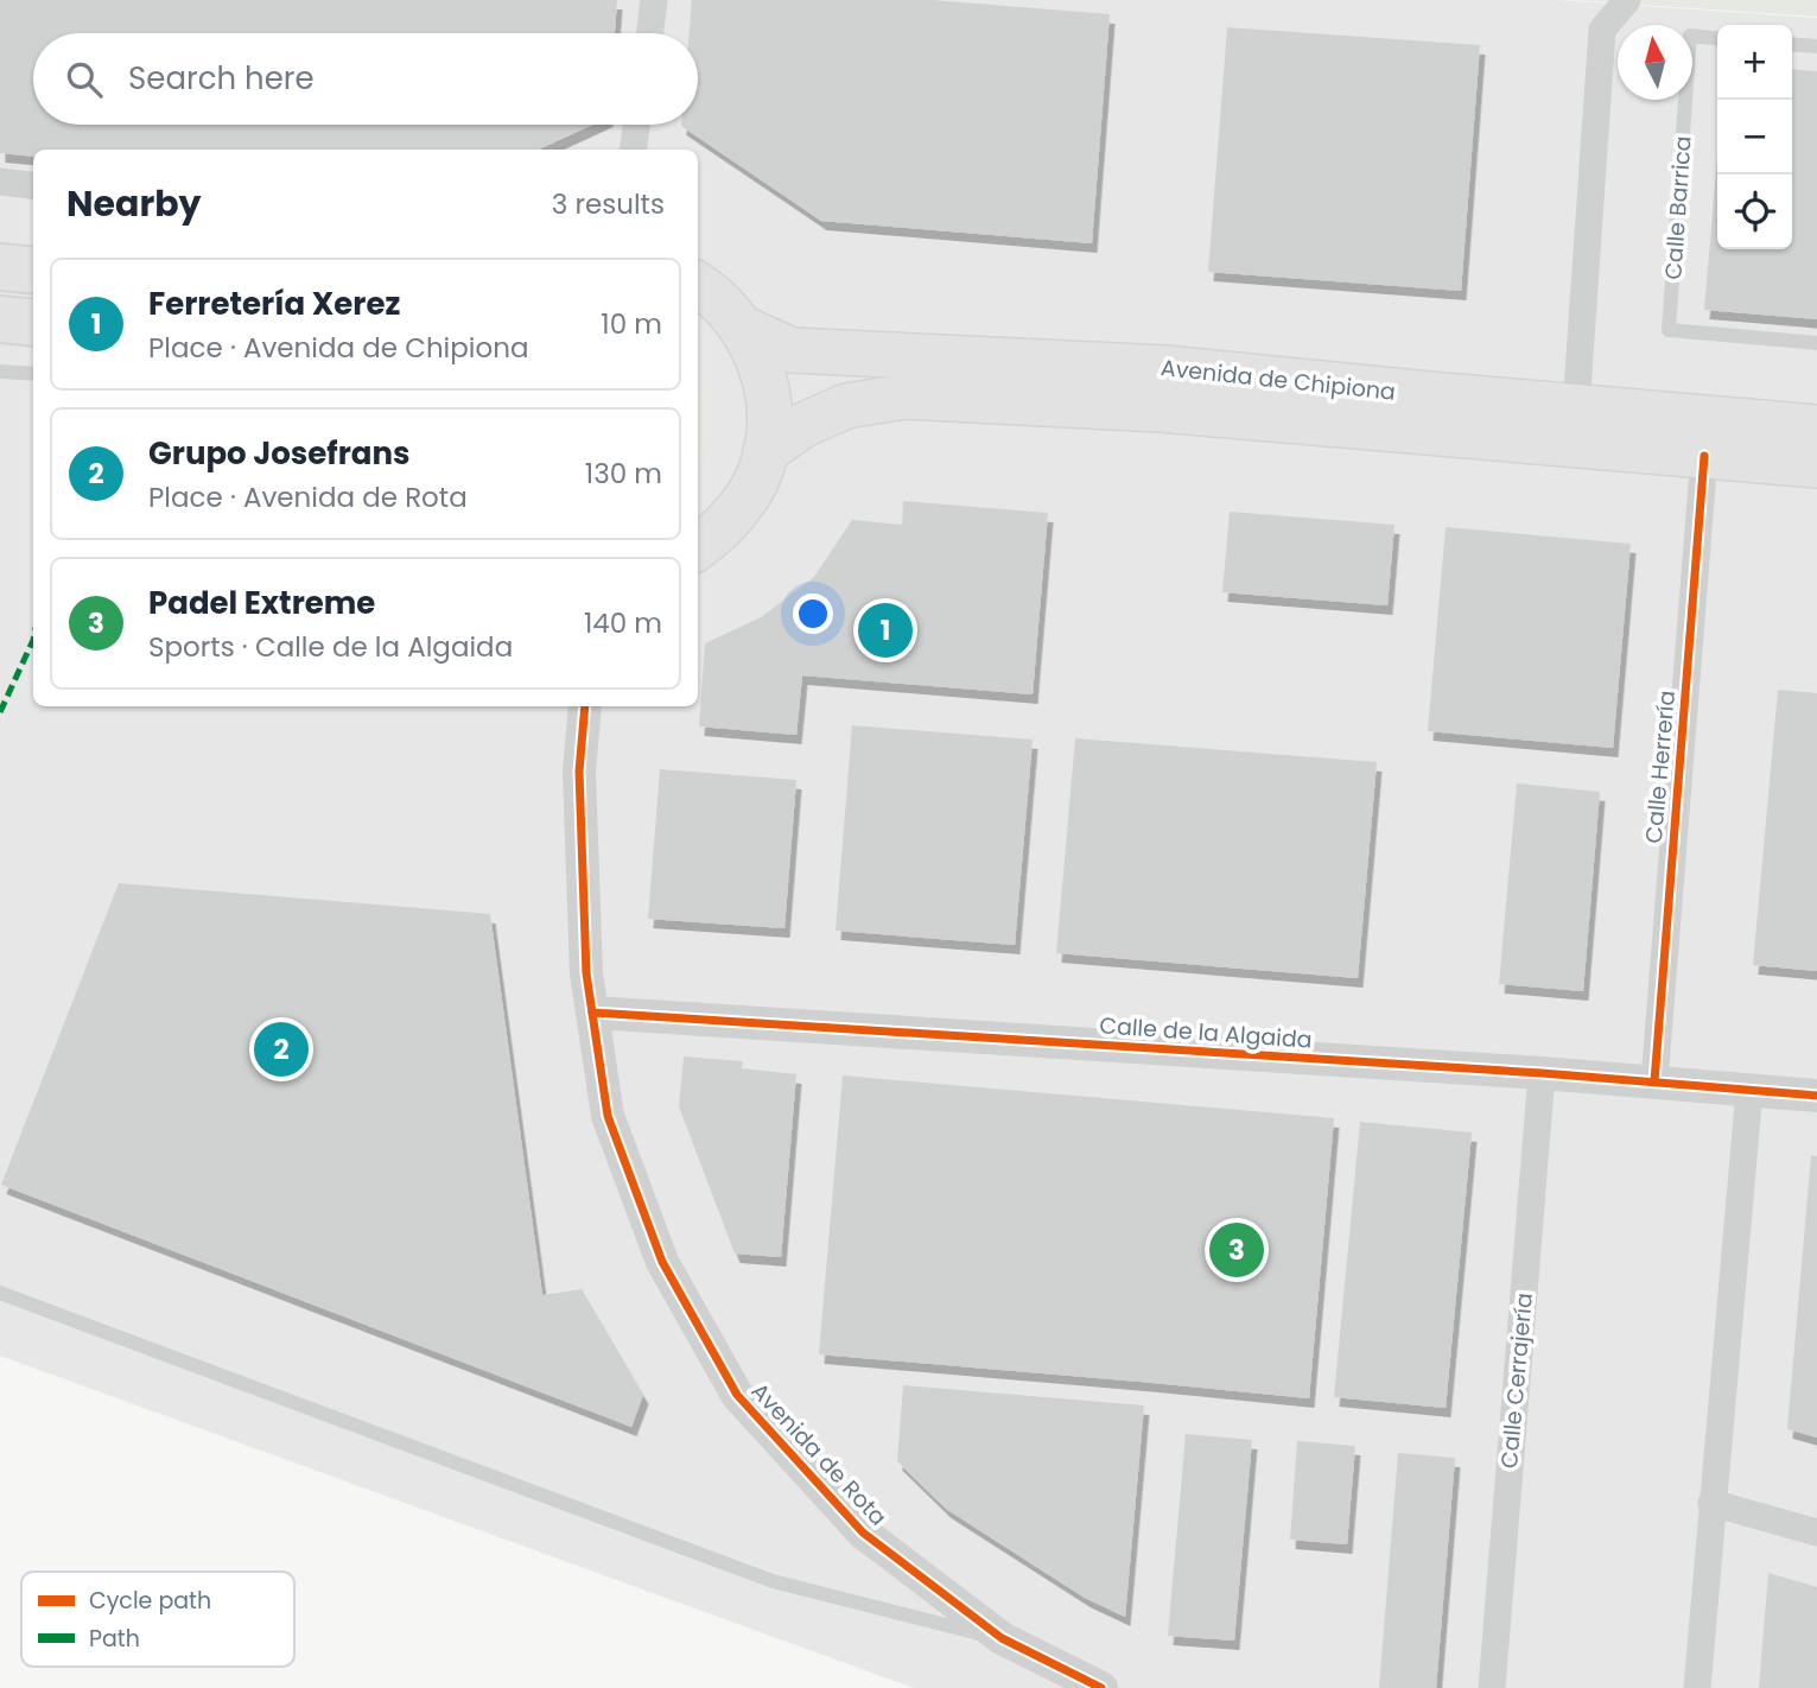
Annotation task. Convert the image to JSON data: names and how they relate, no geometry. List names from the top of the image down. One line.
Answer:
{"streets":{"main road":["Avenida de Chipiona"],"street":["Calle Herrería","Calle de la Algaida","Calle Cerrajería","Avenida de Rota"],"lane":["Calle Barrica"]},"crossings":[["Avenida de Chipiona","Calle Herrería"],["Calle Herrería","Calle de la Algaida"],["Calle de la Algaida","Calle Cerrajería"],["Calle de la Algaida","Avenida de Rota"]],"legend":["Cycle path","Path"],"north":"top","page":{"map_buttons":["+","−"],"search":"Search here","heading":["Nearby","3 results"],"list":[{"mark":"1","name":"Ferretería Xerez","note":"Place · Avenida de Chipiona","value":"10 m"},{"mark":"2","name":"Grupo Josefrans","note":"Place · Avenida de Rota","value":"130 m"},{"mark":"3","name":"Padel Extreme","note":"Sports · Calle de la Algaida","value":"140 m"}],"pins":["1","2","3"]}}
